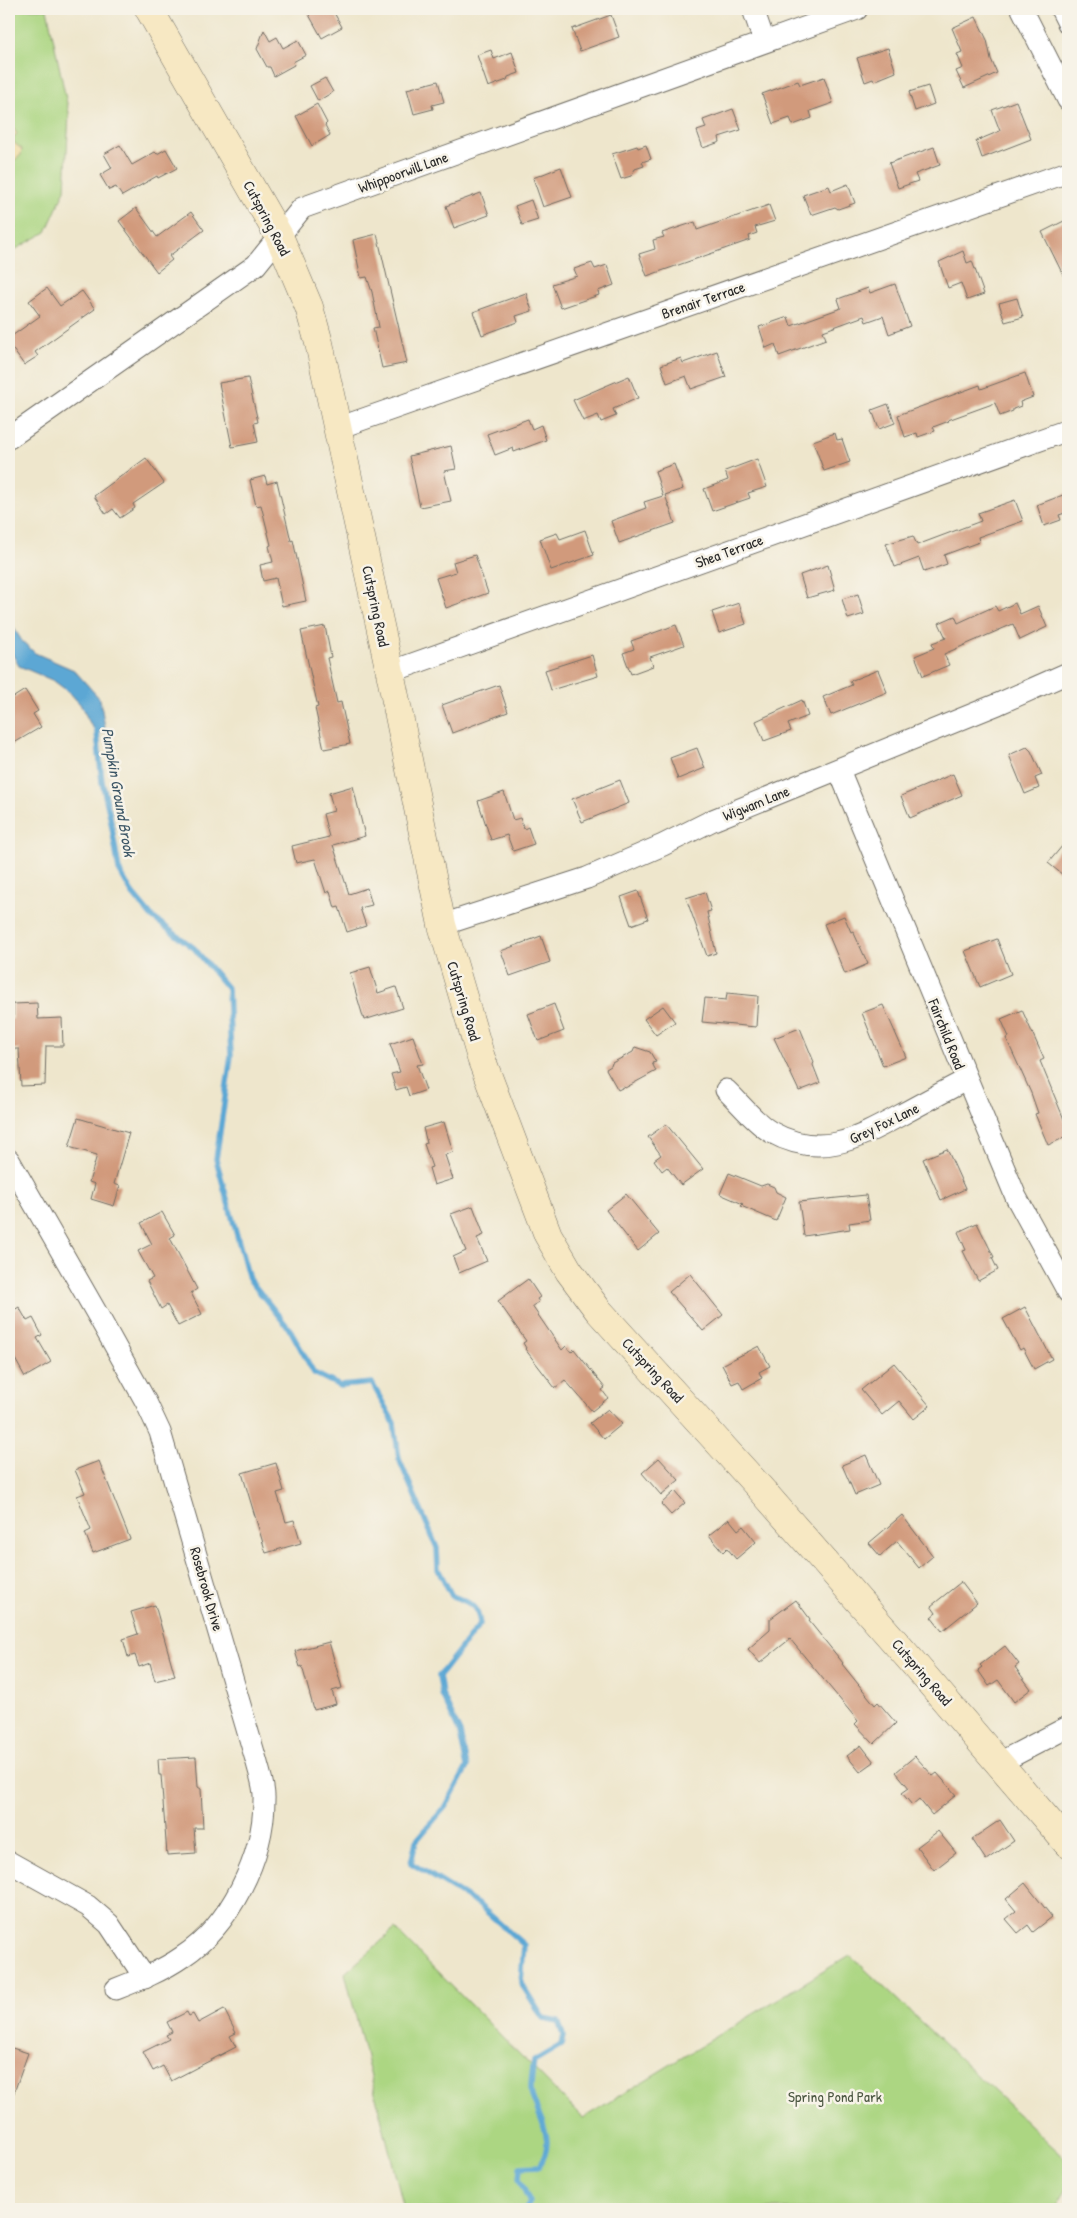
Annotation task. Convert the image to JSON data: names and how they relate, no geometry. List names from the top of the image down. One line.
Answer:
{"streets":{"street":["Whippoorwill Lane","Cutspring Road","Brenair Terrace","Shea Terrace","Wigwam Lane","Fairchild Road","Grey Fox Lane","Rosebrook Drive"]},"crossings":[["Whippoorwill Lane","Cutspring Road"],["Cutspring Road","Brenair Terrace"],["Cutspring Road","Shea Terrace"],["Cutspring Road","Wigwam Lane"],["Wigwam Lane","Fairchild Road"],["Fairchild Road","Grey Fox Lane"]],"water":["Pumpkin Ground Brook"],"parks":["Spring Pond Park"]}
